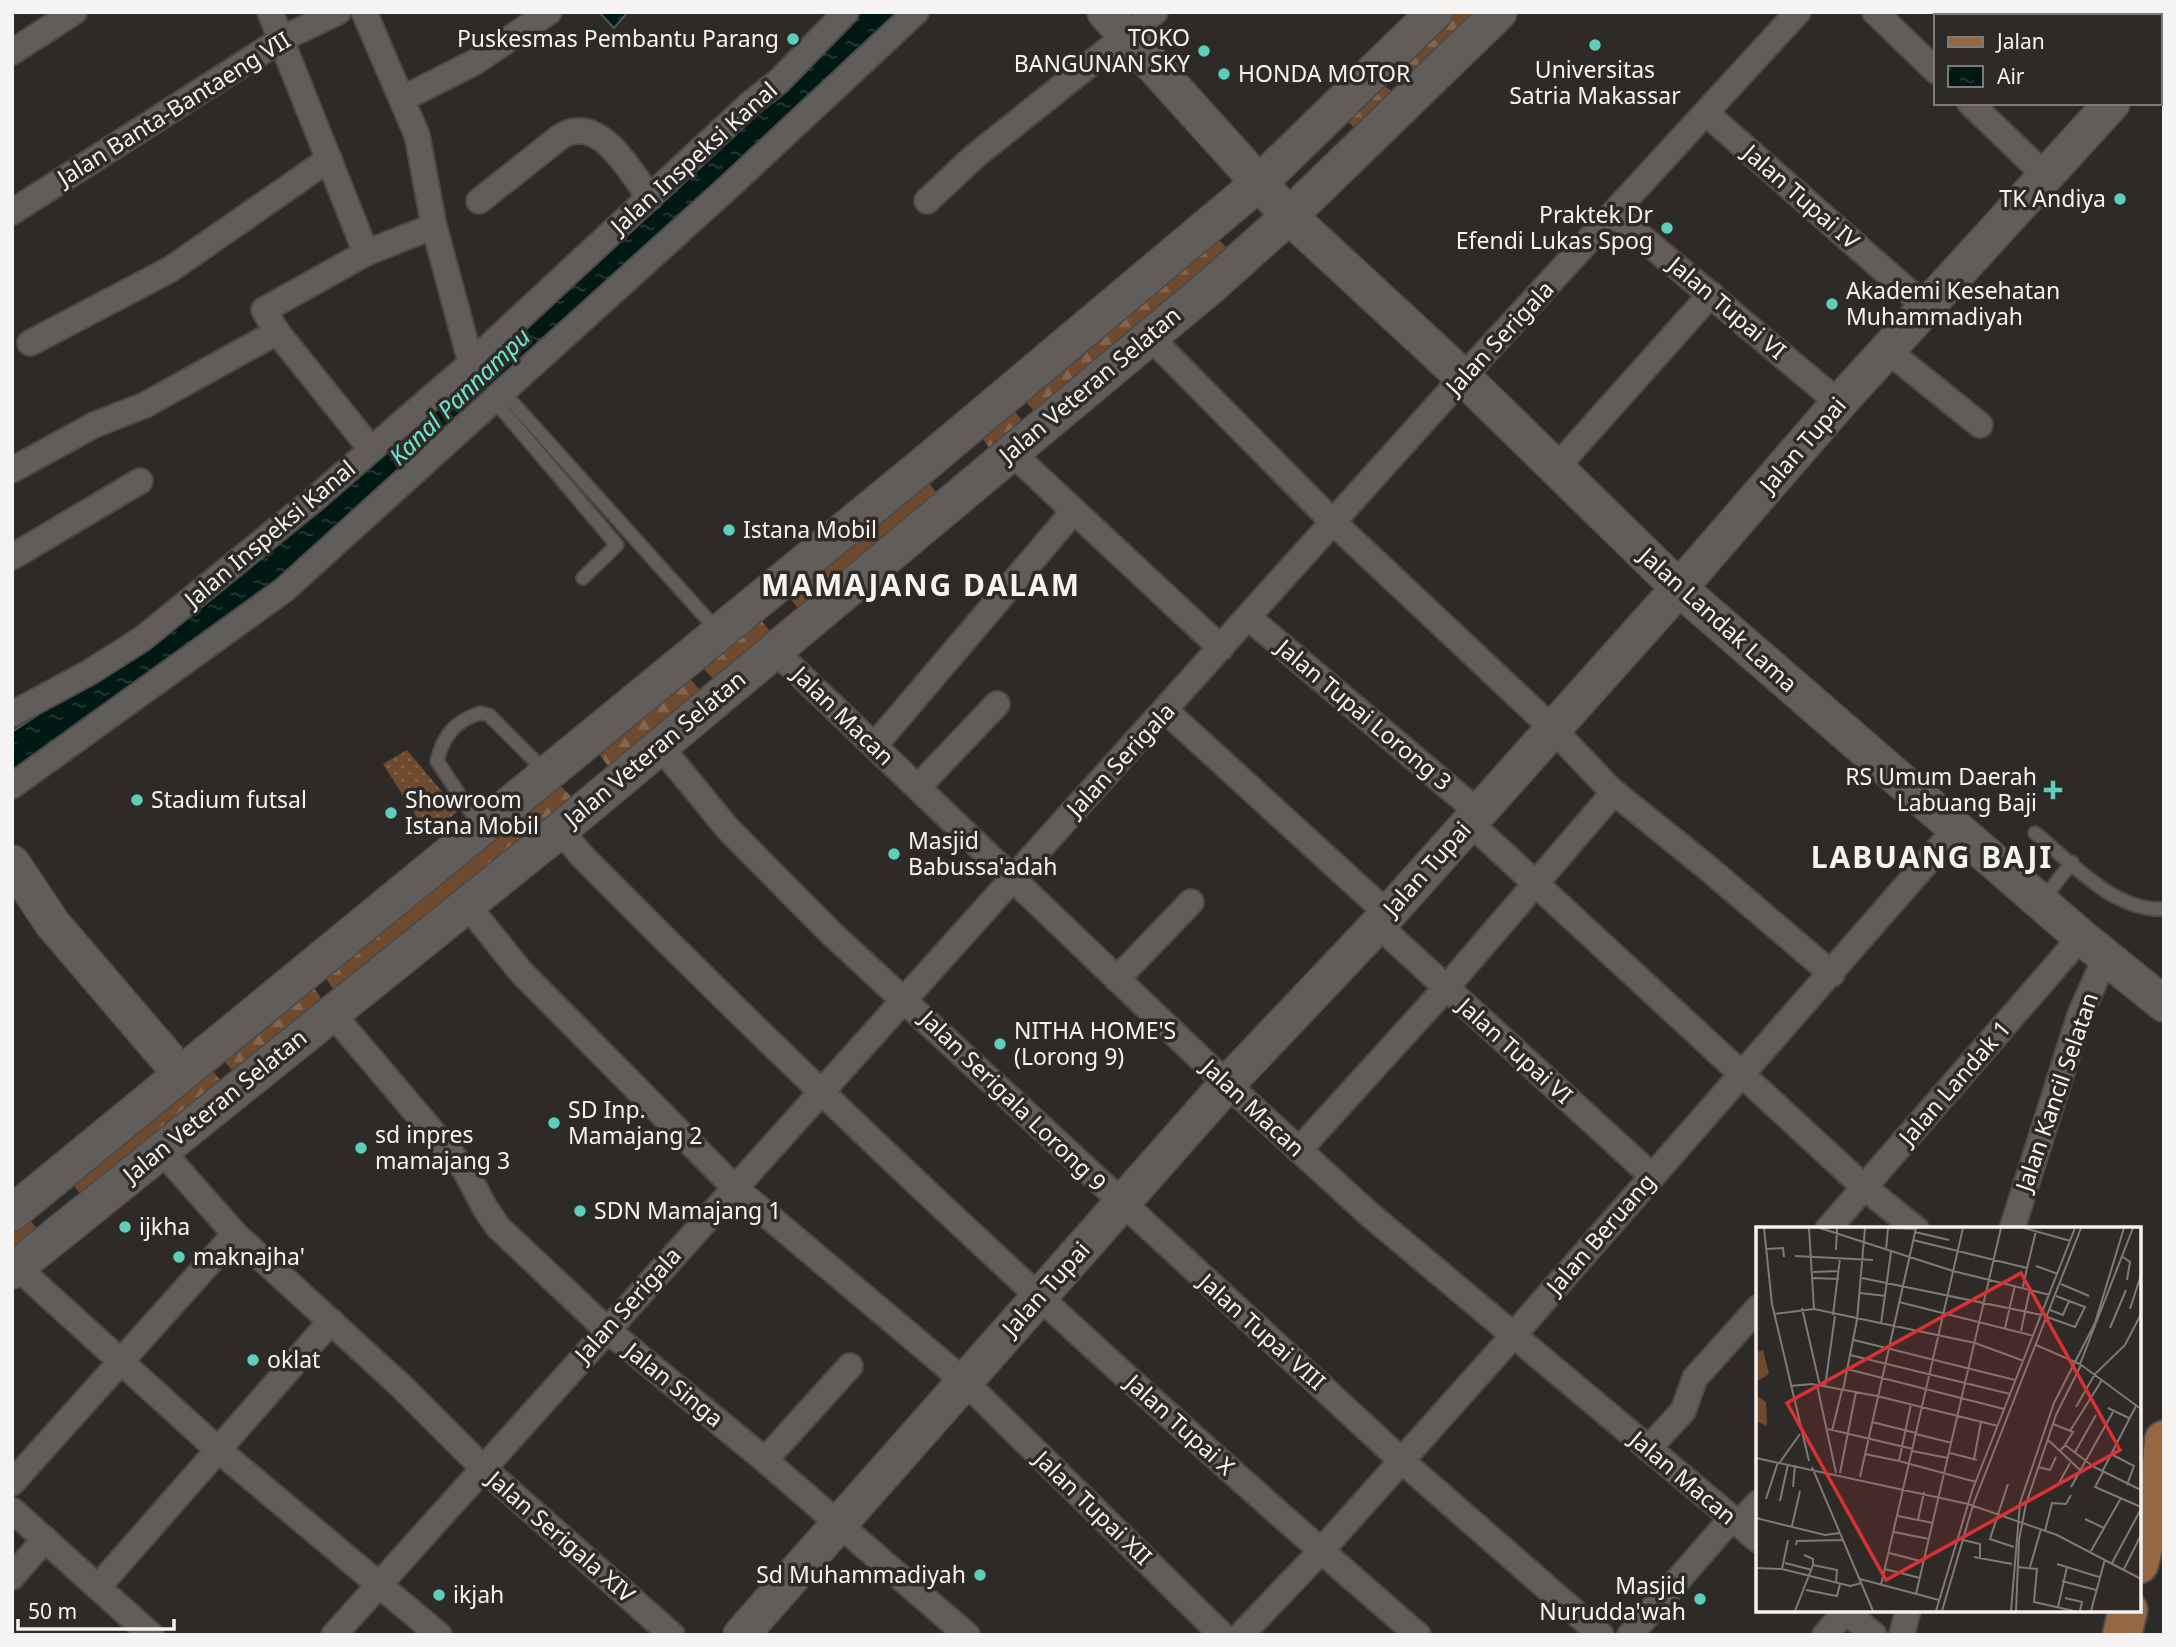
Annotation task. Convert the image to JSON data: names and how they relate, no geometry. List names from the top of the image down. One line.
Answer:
{"streets":{"main road":["Jalan Veteran Selatan","Jalan Tupai","Jalan Landak Lama"],"street":["Jalan Banta-Bantaeng VII","Jalan Inspeksi Kanal","Jalan Tupai IV","Jalan Tupai VI","Jalan Serigala","Jalan Tupai Lorong 3","Jalan Macan","Jalan Landak 1","Jalan Kancil Selatan","Jalan Serigala Lorong 9","Jalan Beruang","Jalan Tupai VIII","Jalan Singa","Jalan Tupai X","Jalan Tupai XII","Jalan Serigala XIV"]},"crossings":[["Jalan Tupai IV","Jalan Serigala"],["Jalan Tupai IV","Jalan Tupai"],["Jalan Tupai VI","Jalan Serigala"],["Jalan Tupai VI","Jalan Tupai"],["Jalan Tupai VI","Jalan Beruang"],["Jalan Serigala","Jalan Landak Lama"],["Jalan Serigala","Jalan Tupai Lorong 3"],["Jalan Serigala","Jalan Macan"],["Jalan Serigala","Jalan Serigala Lorong 9"],["Jalan Serigala","Jalan Singa"],["Jalan Serigala","Jalan Tupai X"],["Jalan Serigala","Jalan Tupai XII"],["Jalan Serigala","Jalan Serigala XIV"],["Jalan Veteran Selatan","Jalan Landak Lama"],["Jalan Veteran Selatan","Jalan Macan"],["Jalan Veteran Selatan","Jalan Serigala Lorong 9"],["Jalan Veteran Selatan","Jalan Singa"],["Jalan Veteran Selatan","Jalan Tupai X"],["Jalan Veteran Selatan","Jalan Tupai XII"],["Jalan Veteran Selatan","Jalan Serigala XIV"],["Jalan Tupai","Jalan Landak Lama"],["Jalan Tupai","Jalan Tupai Lorong 3"],["Jalan Tupai","Jalan Macan"],["Jalan Tupai","Jalan Serigala Lorong 9"],["Jalan Tupai","Jalan Tupai VIII"],["Jalan Tupai","Jalan Singa"],["Jalan Tupai","Jalan Tupai X"],["Jalan Tupai","Jalan Tupai XII"],["Jalan Landak Lama","Jalan Landak 1"],["Jalan Landak Lama","Jalan Kancil Selatan"],["Jalan Landak Lama","Jalan Beruang"],["Jalan Tupai Lorong 3","Jalan Landak 1"],["Jalan Tupai Lorong 3","Jalan Beruang"],["Jalan Macan","Jalan Beruang"],["Jalan Landak 1","Jalan Kancil Selatan"],["Jalan Serigala Lorong 9","Jalan Tupai VIII"],["Jalan Beruang","Jalan Tupai VIII"],["Jalan Beruang","Jalan Tupai X"]],"districts":["MAMAJANG DALAM","LABUANG BAJI"],"water":["Kanal Pannampu"],"places":{"other":["Puskesmas Pembantu Parang","Universitas Satria Makassar","TOKO BANGUNAN SKY","HONDA MOTOR","TK Andiya","Praktek Dr Efendi Lukas Spog","Akademi Kesehatan Muhammadiyah","Istana Mobil","Stadium futsal","Showroom Istana Mobil","Masjid Babussa'adah","NITHA HOME'S (Lorong 9)","SD Inp. Mamajang 2","sd inpres mamajang 3","SDN Mamajang 1","ijkha","maknajha'","oklat","Sd Muhammadiyah","ikjah","Masjid Nurudda'wah"],"health":["RS Umum Daerah Labuang Baji"]},"legend":["Jalan","Air"],"scale_bar":"50 m"}
